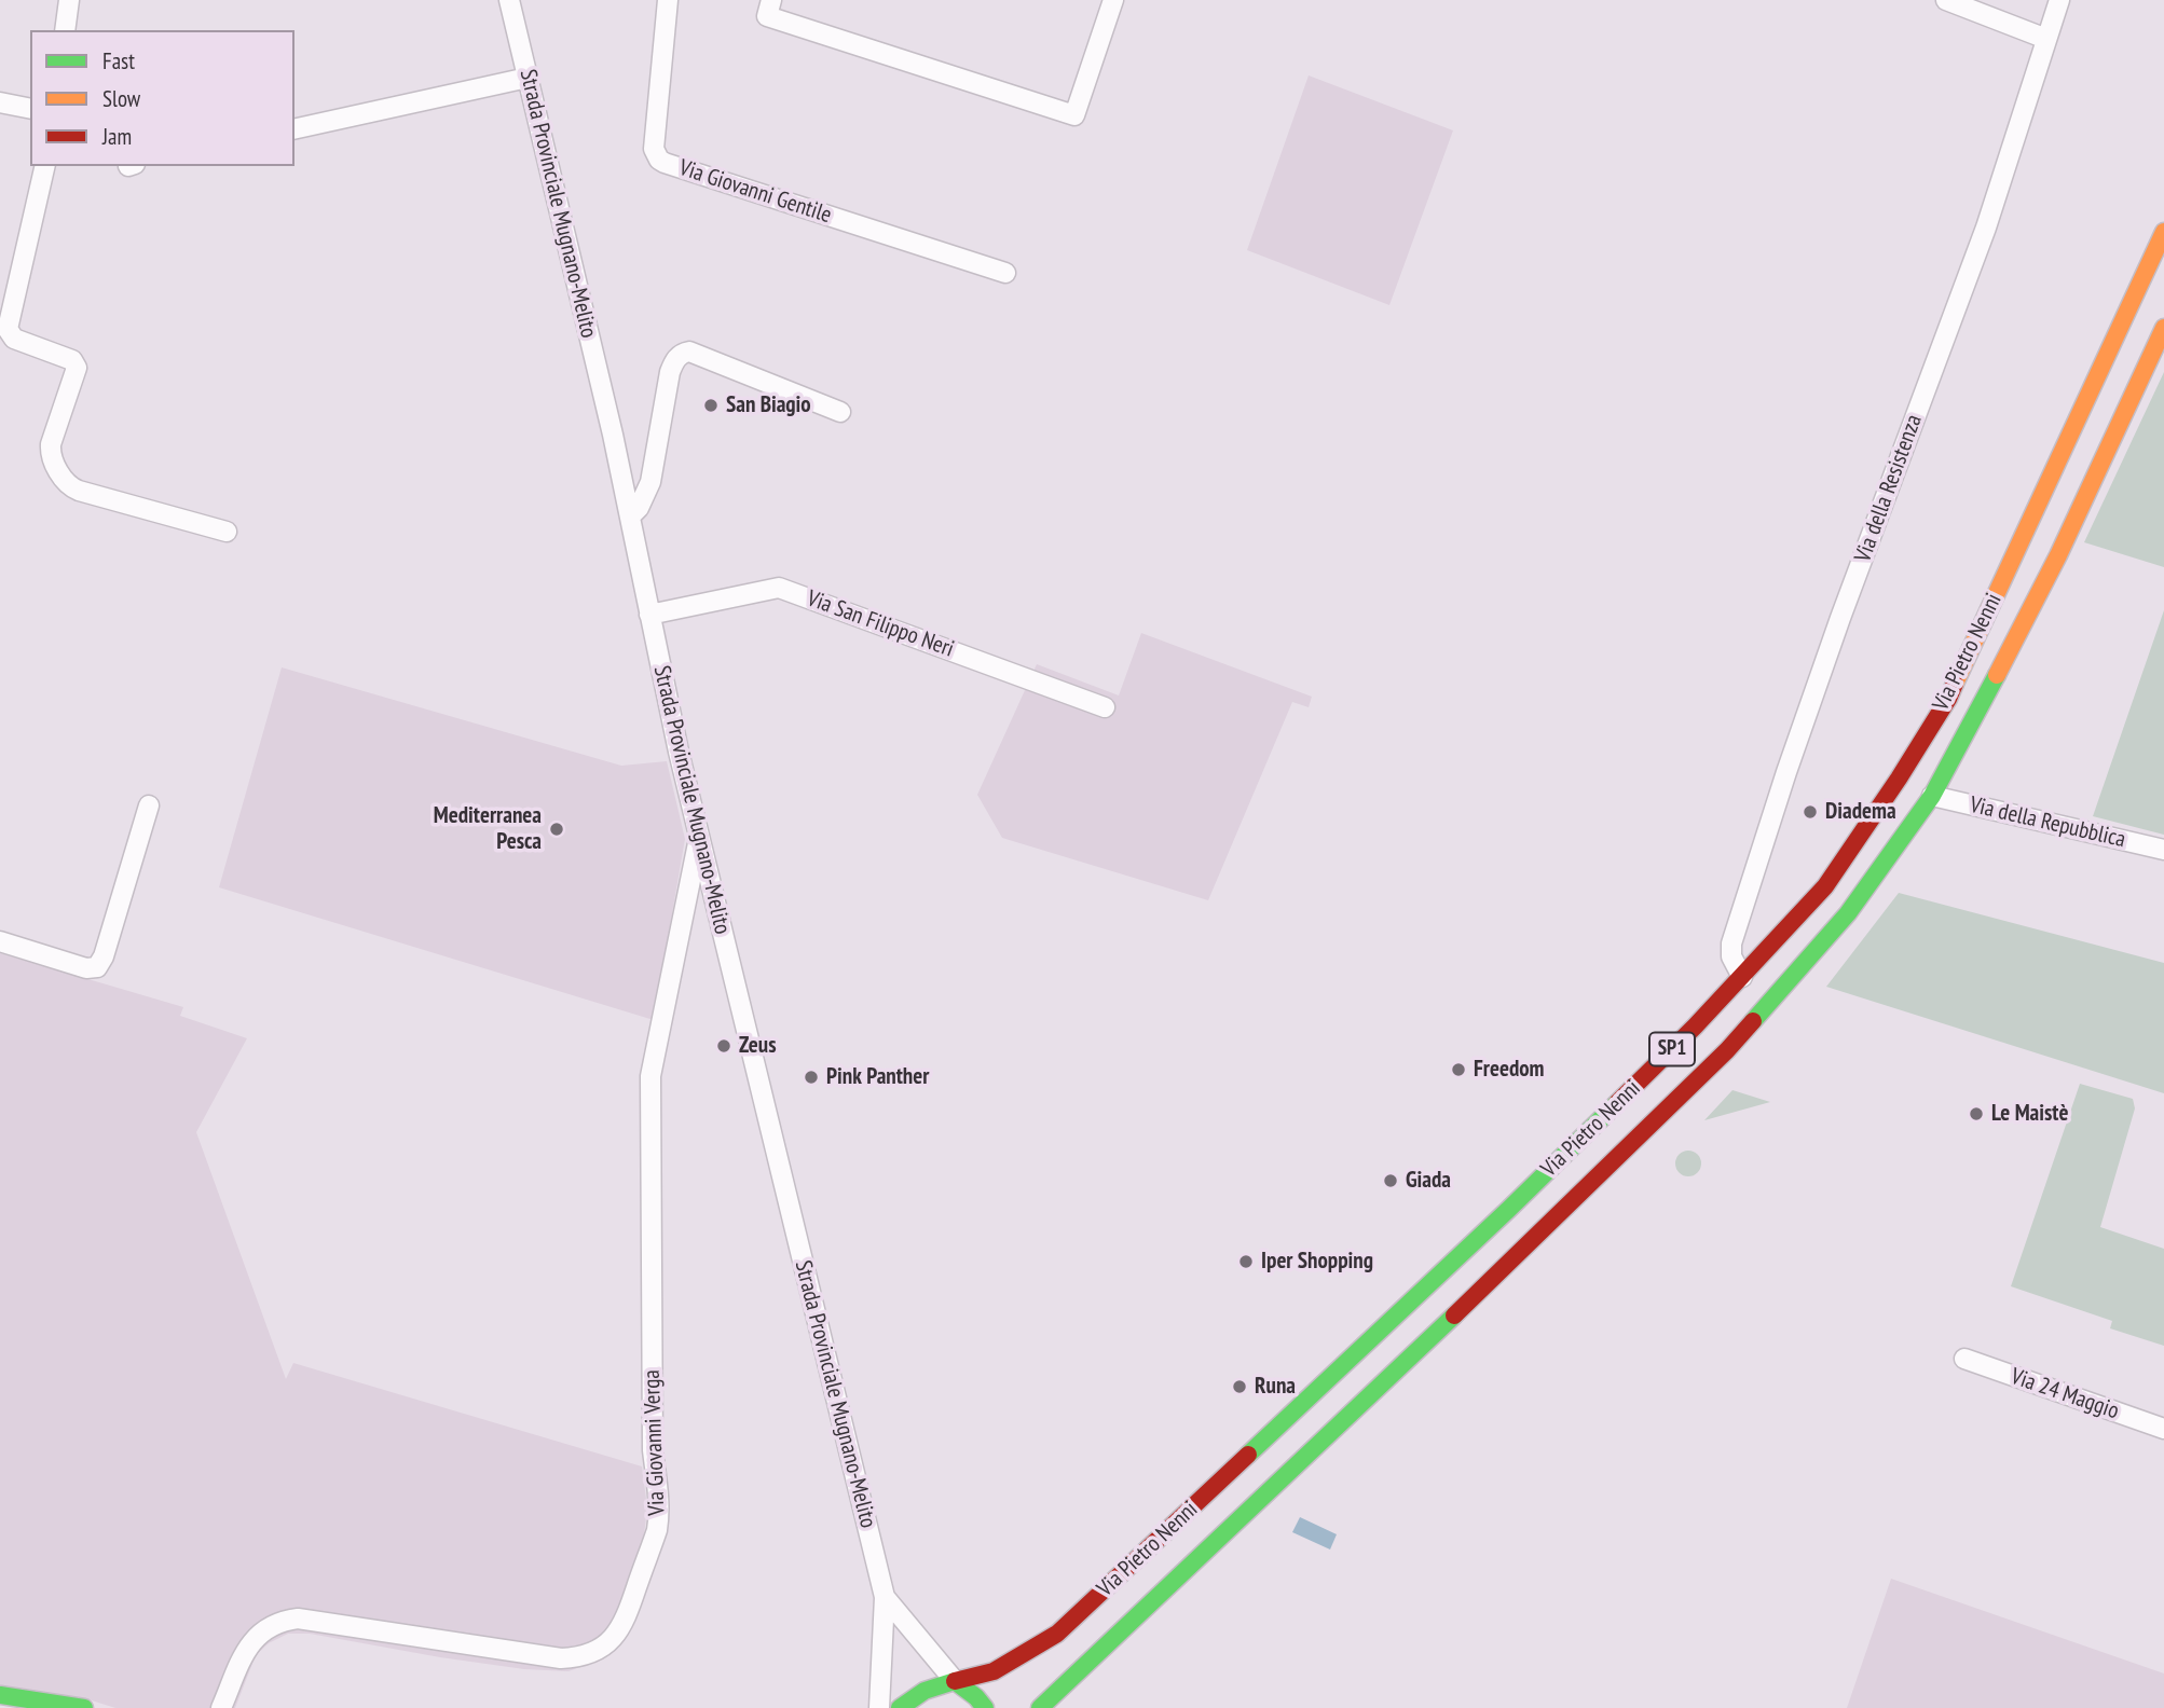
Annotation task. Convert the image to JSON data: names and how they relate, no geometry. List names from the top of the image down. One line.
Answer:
{"streets":{"main road":["Via Pietro Nenni","SP1"],"street":["Via Giovanni Gentile","Strada Provinciale Mugnano-Melito","Via della Resistenza","Via San Filippo Neri","Via della Repubblica","Via 24 Maggio","Via Giovanni Verga"]},"crossings":[["Strada Provinciale Mugnano-Melito","Via San Filippo Neri"],["Strada Provinciale Mugnano-Melito","Via Pietro Nenni"],["Strada Provinciale Mugnano-Melito","Via Giovanni Verga"],["Via della Resistenza","Via Pietro Nenni"],["Via Pietro Nenni","Via della Repubblica"]],"places":["San Biagio","Diadema","Mediterranea Pesca","Zeus","Freedom","Pink Panther","Le Maistè","Giada","Iper Shopping","Runa"],"legend":["Fast","Slow","Jam"]}
